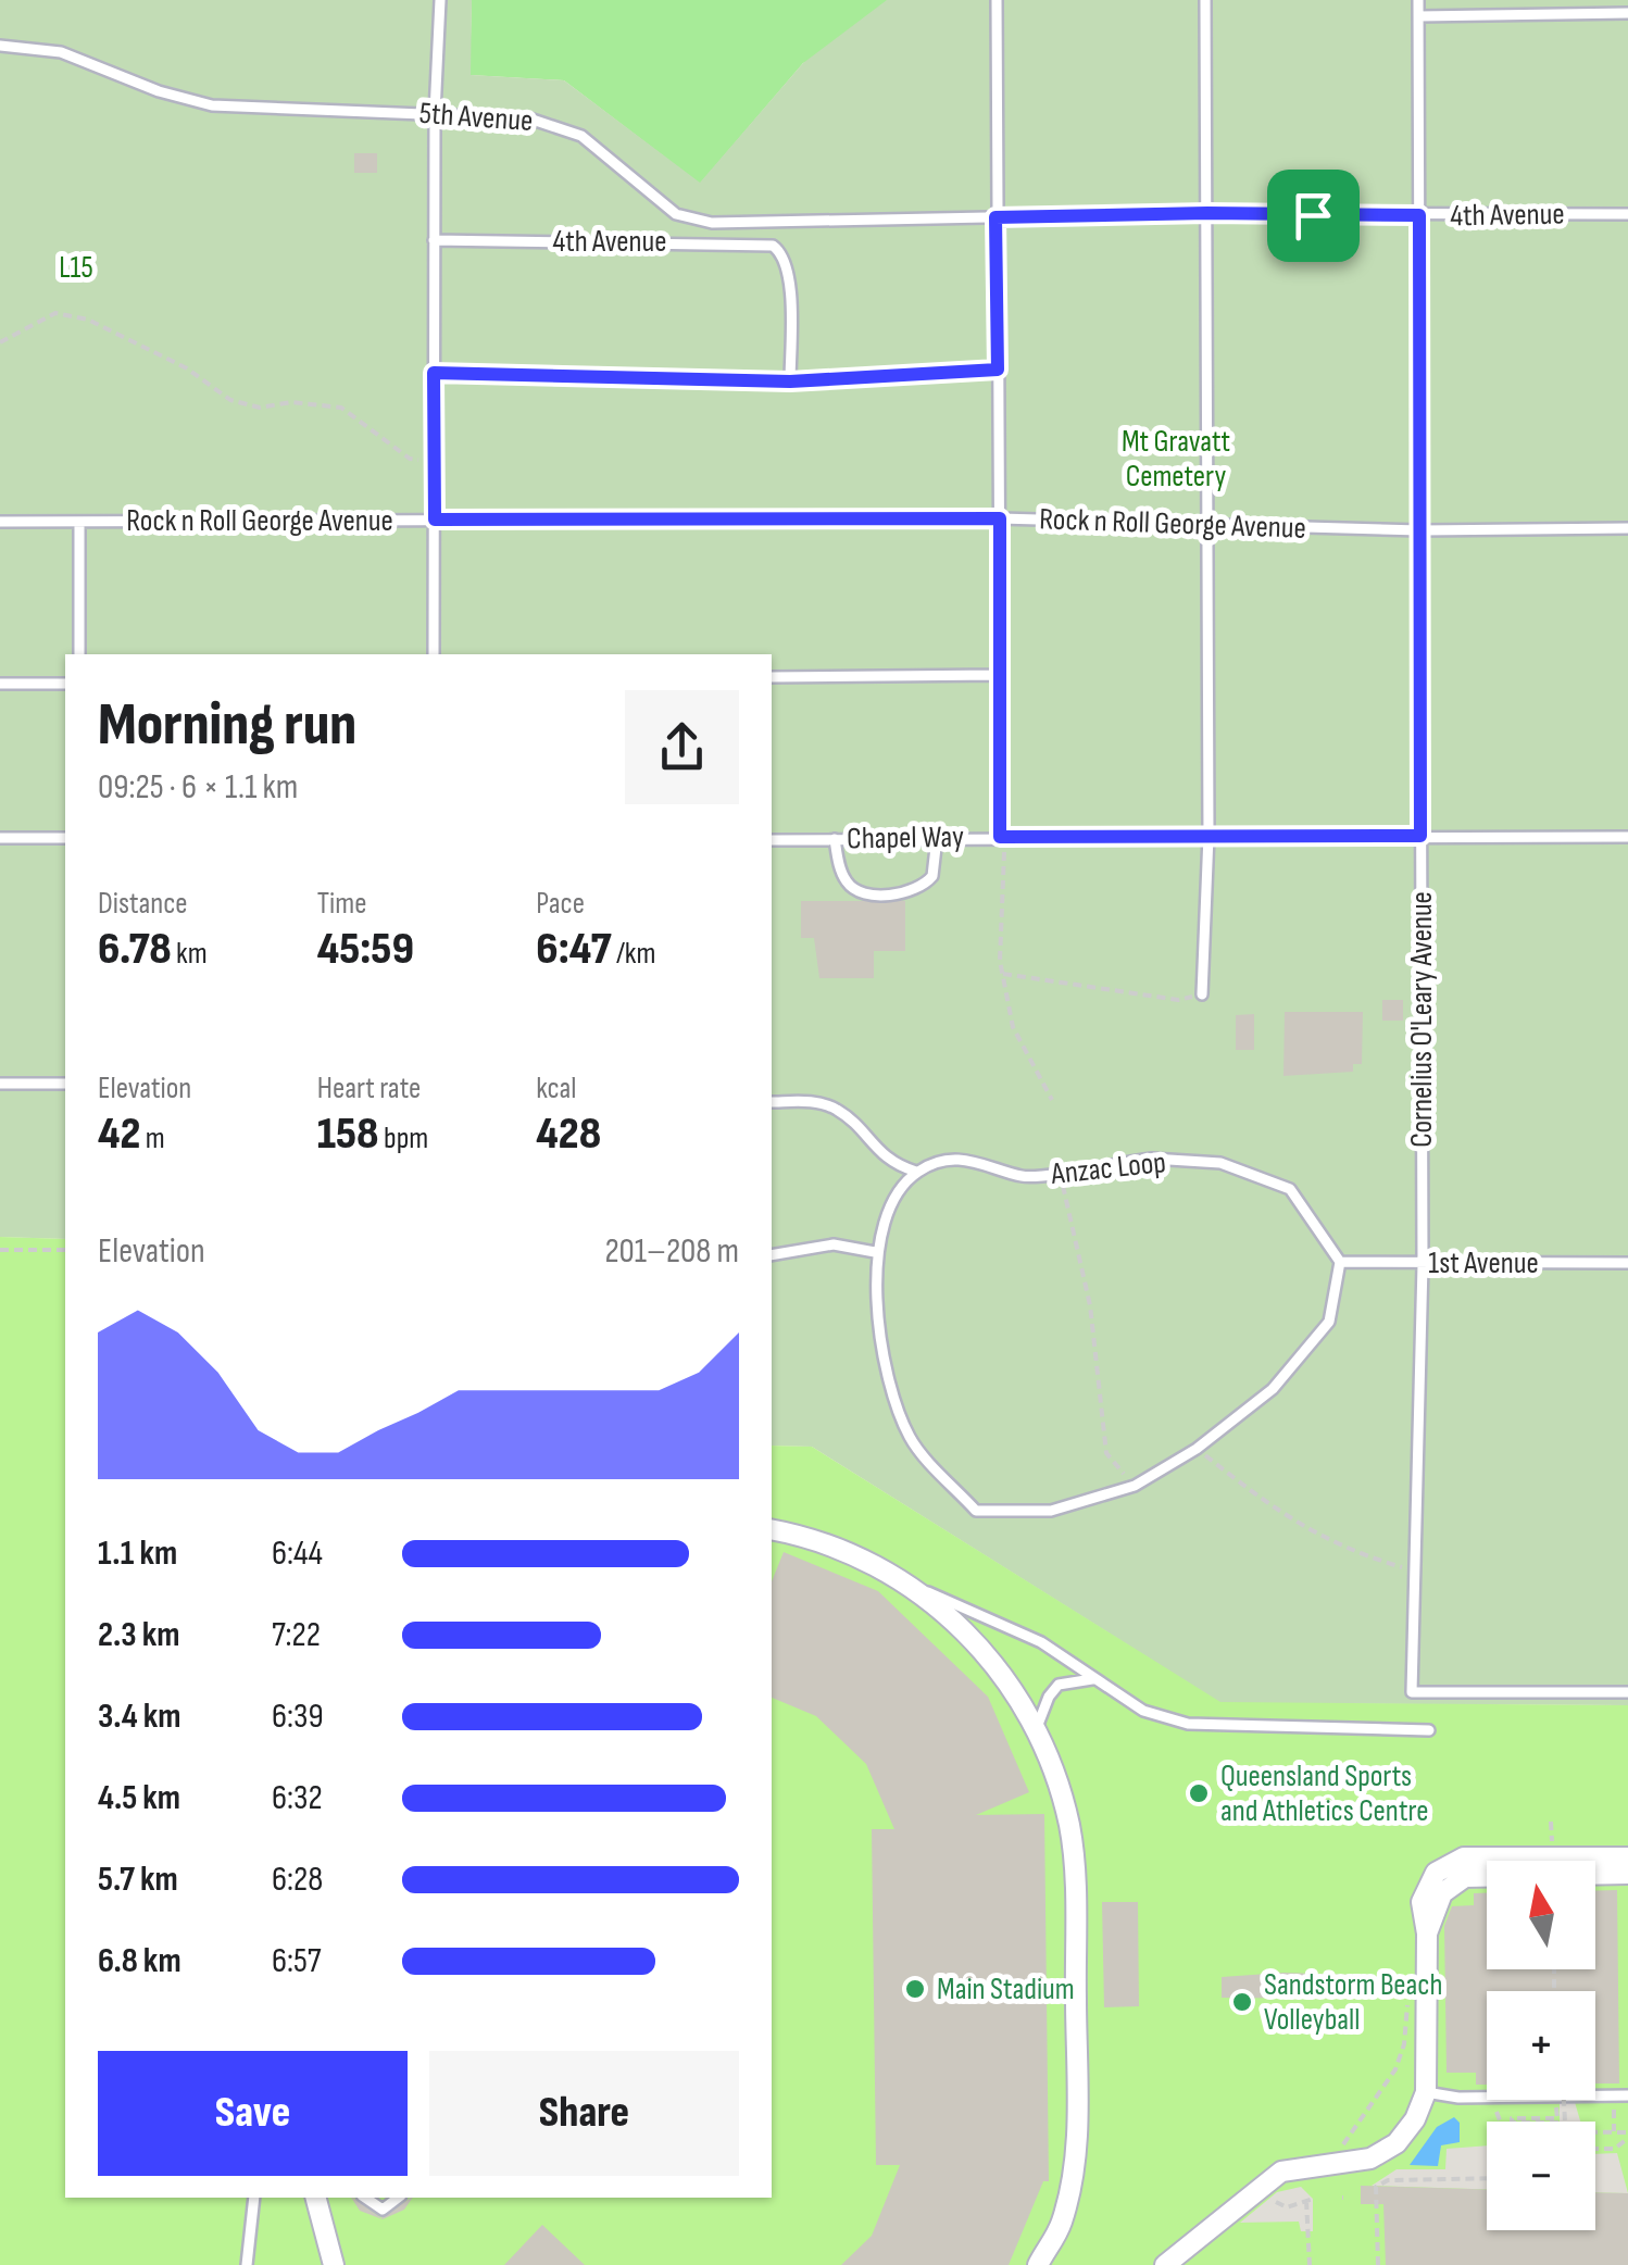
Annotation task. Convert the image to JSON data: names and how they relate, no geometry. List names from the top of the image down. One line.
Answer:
{"streets":{"lane":["5th Avenue","4th Avenue","Rock n Roll George Avenue","Chapel Way","Cornelius O'Leary Avenue","Anzac Loop","1st Avenue"]},"crossings":[["5th Avenue","4th Avenue"],["4th Avenue","Cornelius O'Leary Avenue"],["Rock n Roll George Avenue","Cornelius O'Leary Avenue"],["Chapel Way","Cornelius O'Leary Avenue"],["Cornelius O'Leary Avenue","1st Avenue"],["Anzac Loop","1st Avenue"]],"parks":["L15","Mt Gravatt Cemetery"],"places":["Queensland Sports and Athletics Centre","Main Stadium","Sandstorm Beach Volleyball"],"north":"top","page":{"heading":["Morning run","09:25 · 6 × 1.1 km"],"stats":[["Distance","6.78 km"],["Time","45:59"],["Pace","6:47 /km"],["Elevation","42 m"],["Heart rate","158 bpm"],["kcal","428"]],"chart":["Elevation","201–208 m"],"list":[{"name":"1.1 km","note":"6:44"},{"name":"2.3 km","note":"7:22"},{"name":"3.4 km","note":"6:39"},{"name":"4.5 km","note":"6:32"},{"name":"5.7 km","note":"6:28"},{"name":"6.8 km","note":"6:57"}],"map_buttons":["+","−"],"buttons":["Save","Share"]}}
